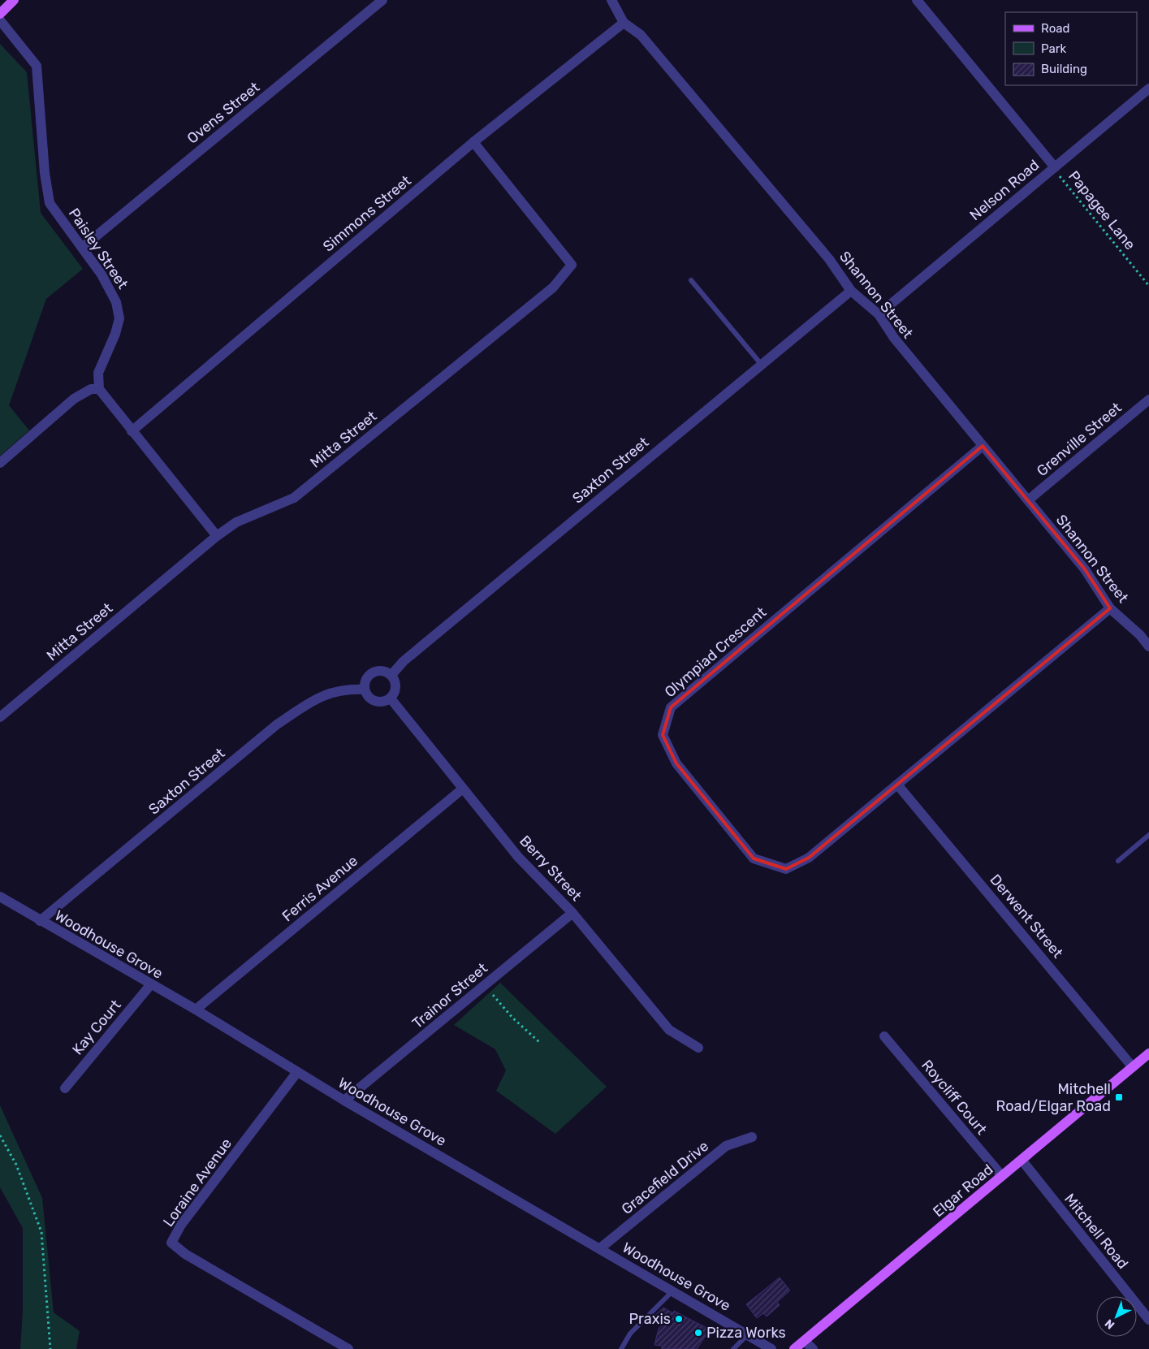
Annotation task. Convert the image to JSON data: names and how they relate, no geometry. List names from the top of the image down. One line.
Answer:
{"streets":{"main road":["Elgar Road"],"street":["Ovens Street","Nelson Road","Simmons Street","Paisley Street","Shannon Street","Mitta Street","Grenville Street","Saxton Street","Olympiad Crescent","Berry Street","Ferris Avenue","Derwent Street","Woodhouse Grove","Trainor Street","Kay Court","Roycliff Court","Gracefield Drive","Loraine Avenue","Mitchell Road"],"path":["Papagee Lane"]},"crossings":[["Ovens Street","Paisley Street"],["Nelson Road","Papagee Lane"],["Nelson Road","Shannon Street"],["Simmons Street","Shannon Street"],["Simmons Street","Mitta Street"],["Shannon Street","Grenville Street"],["Shannon Street","Saxton Street"],["Shannon Street","Olympiad Crescent"],["Saxton Street","Berry Street"],["Saxton Street","Woodhouse Grove"],["Olympiad Crescent","Derwent Street"],["Berry Street","Ferris Avenue"],["Berry Street","Trainor Street"],["Ferris Avenue","Woodhouse Grove"],["Derwent Street","Elgar Road"],["Woodhouse Grove","Trainor Street"],["Woodhouse Grove","Kay Court"],["Woodhouse Grove","Gracefield Drive"],["Woodhouse Grove","Loraine Avenue"],["Roycliff Court","Elgar Road"],["Elgar Road","Mitchell Road"]],"places":{"transit":["Mitchell Road/Elgar Road"],"other":["Praxis","Pizza Works"]},"legend":["Road","Park","Building"],"north":"bottom left"}
